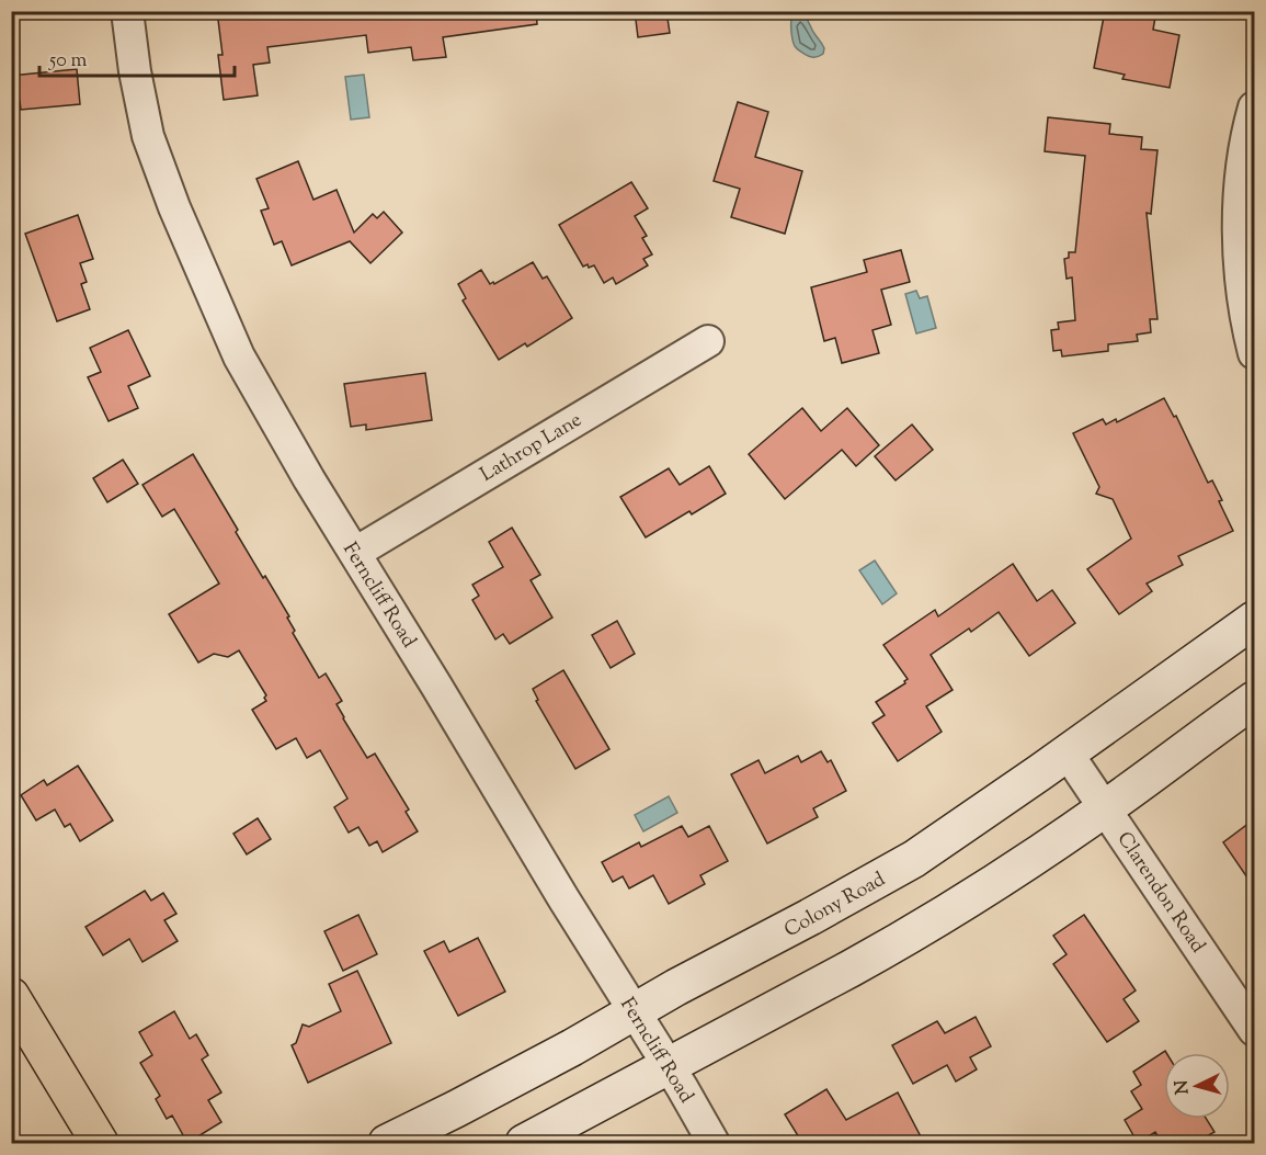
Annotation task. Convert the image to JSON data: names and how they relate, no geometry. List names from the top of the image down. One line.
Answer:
{"streets":{"street":["Lathrop Lane","Ferncliff Road","Clarendon Road","Colony Road"]},"crossings":[["Lathrop Lane","Ferncliff Road"],["Ferncliff Road","Colony Road"],["Clarendon Road","Colony Road"]],"scale_bar":"50 m","north":"left"}
